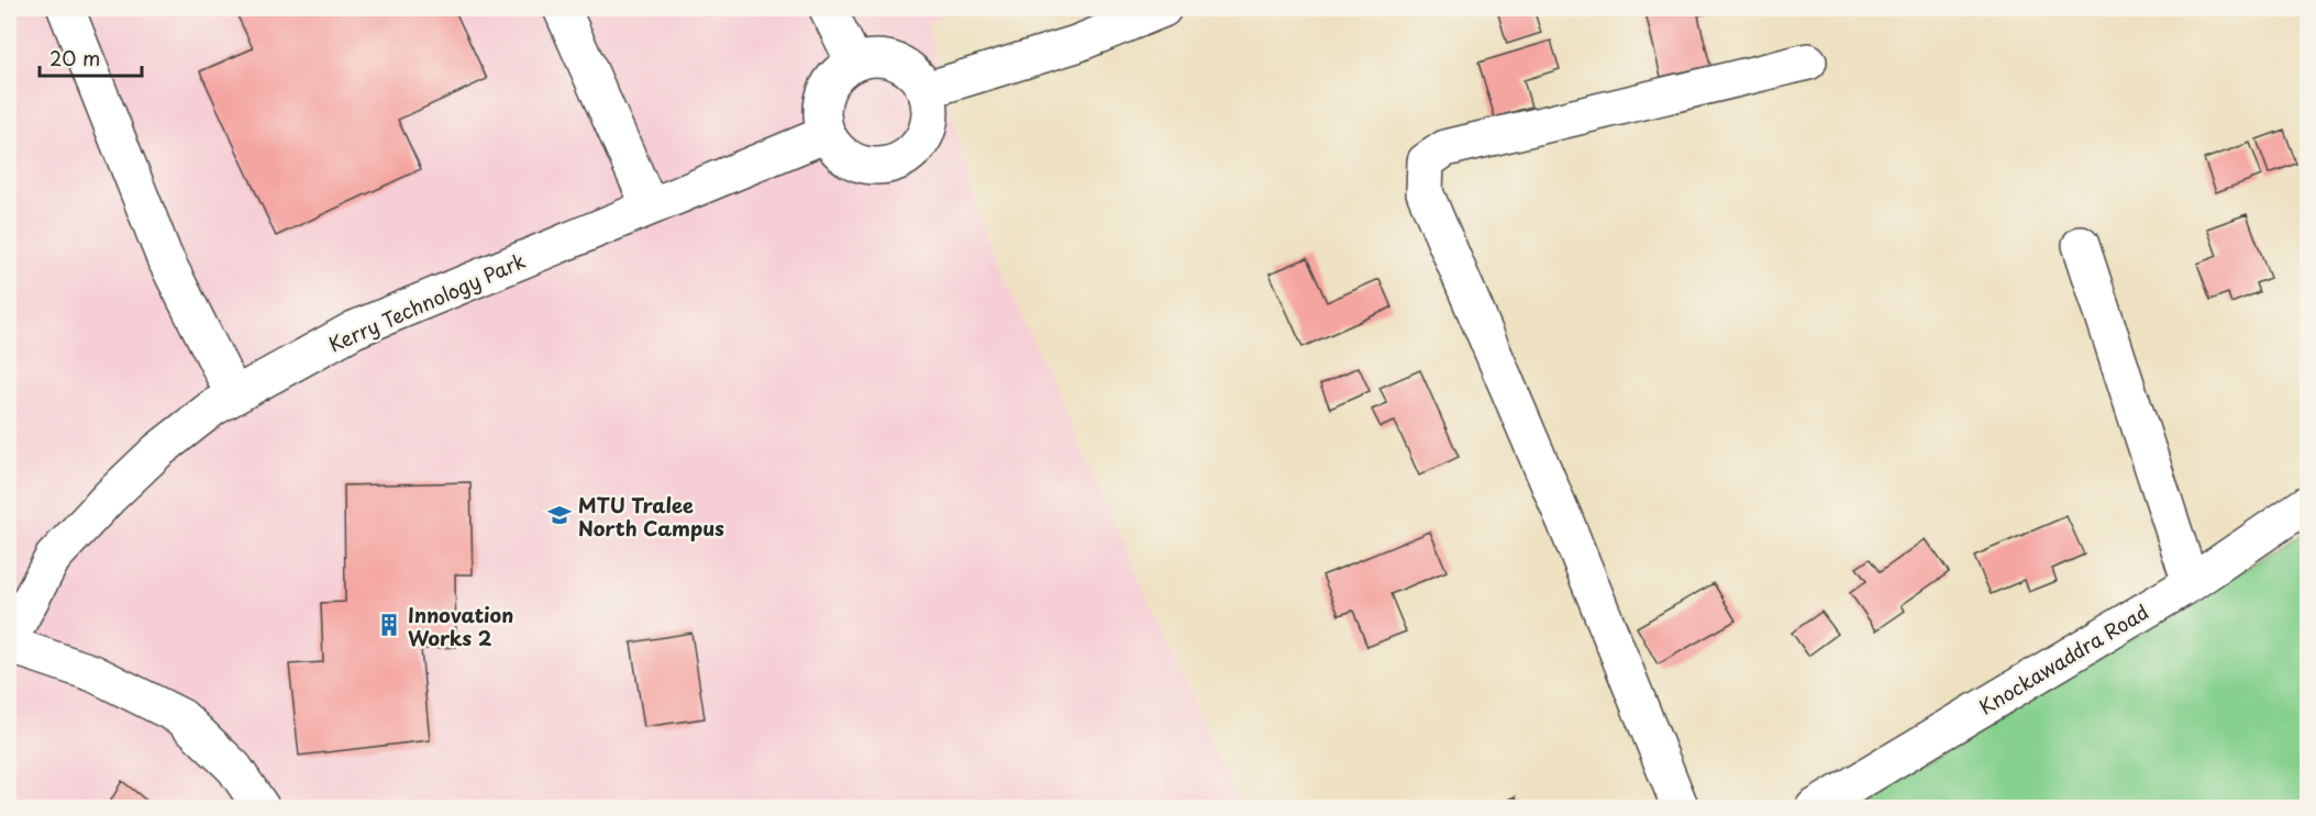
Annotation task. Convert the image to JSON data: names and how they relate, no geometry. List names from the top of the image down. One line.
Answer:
{"streets":{"street":["Kerry Technology Park","Knockawaddra Road"]},"places":{"school or university":["MTU Tralee North Campus"],"building":["Innovation Works 2"]},"scale_bar":"20 m"}
